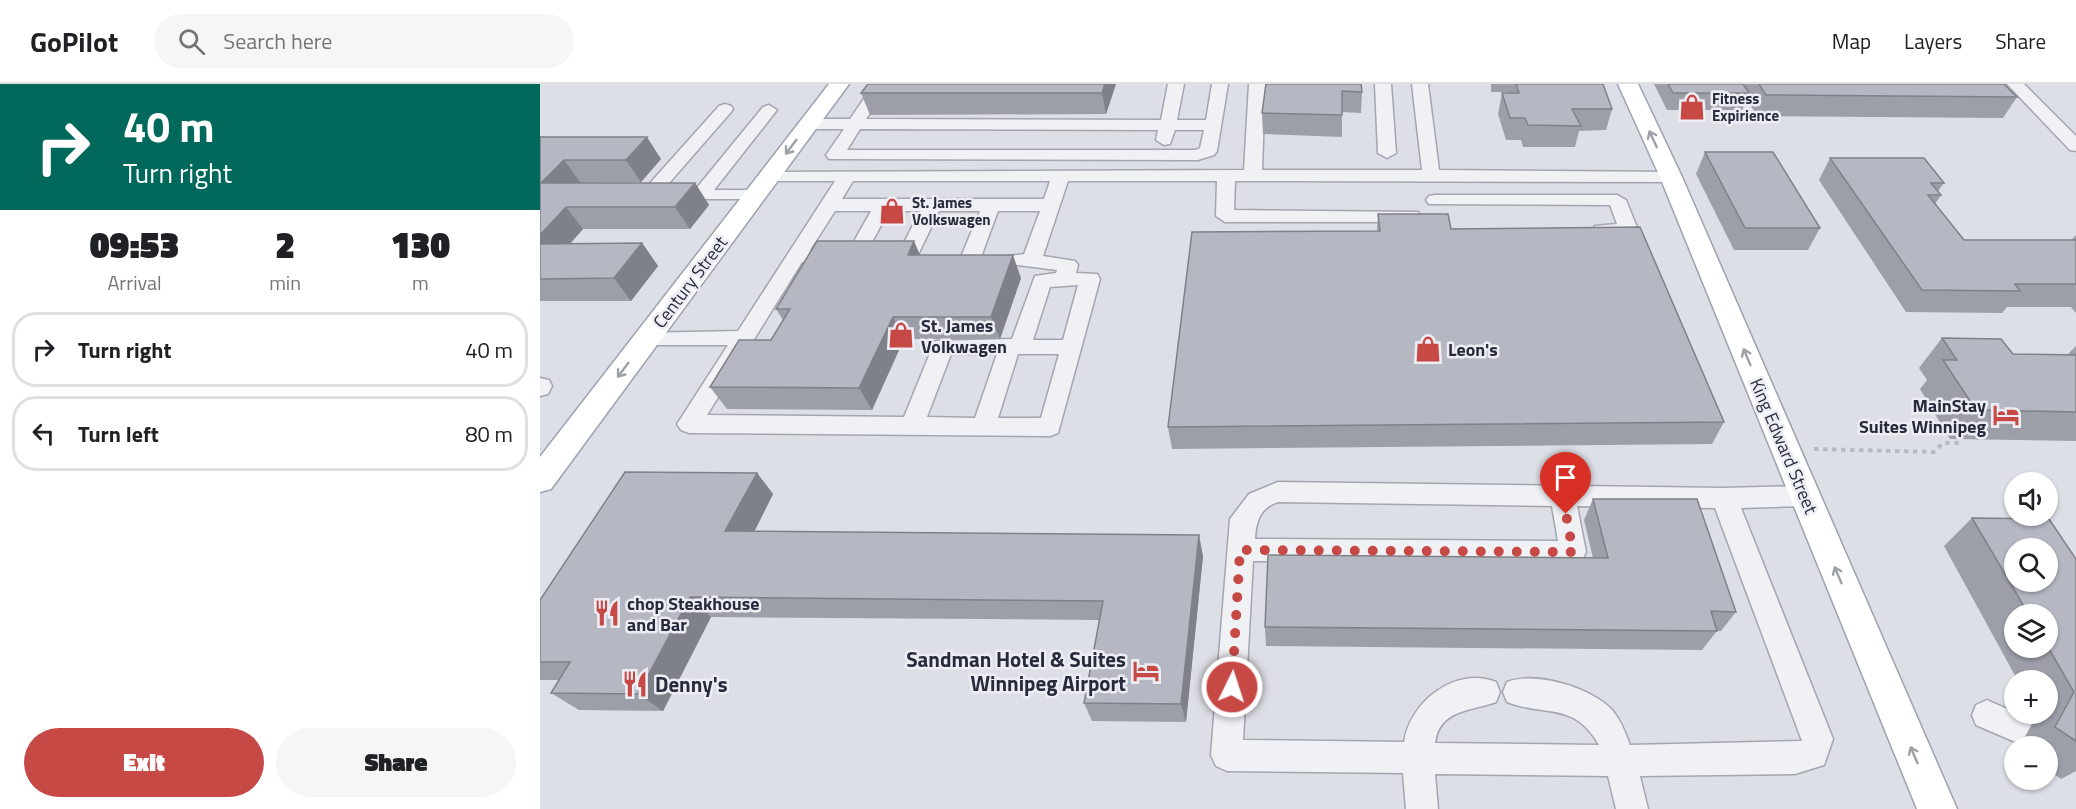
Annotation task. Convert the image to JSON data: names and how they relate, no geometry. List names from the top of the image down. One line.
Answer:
{"streets":{"main road":["Century Street","King Edward Street"]},"one_way":["Century Street","King Edward Street"],"places":{"shop":["Fitness Expirience","St. James Volkswagen","St. James Volkwagen","Leon's"],"hotel":["MainStay Suites Winnipeg","Sandman Hotel & Suites Winnipeg Airport"],"restaurant":["chop Steakhouse and Bar","Denny's"]},"page":{"header":"GoPilot","search":"Search here","nav":["Map","Layers","Share"],"turn":["40 m","Turn right"],"eta":["09:53","Arrival","2","min","130","m"],"list":[{"name":"Turn right","value":"40 m"},{"name":"Turn left","value":"80 m"}],"map_buttons":["+","−"],"buttons":["Exit","Share"]}}
